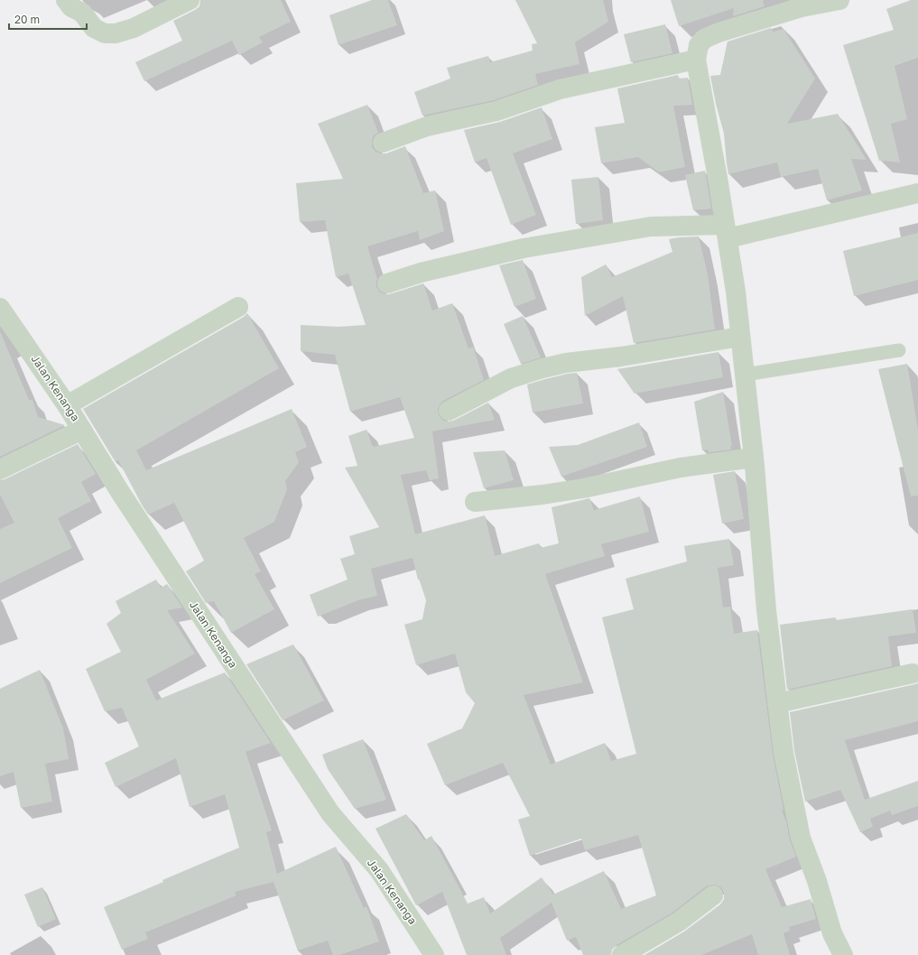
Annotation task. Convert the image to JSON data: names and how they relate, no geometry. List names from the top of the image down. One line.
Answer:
{"streets":{"street":["Jalan Kenanga"]},"scale_bar":"20 m"}
